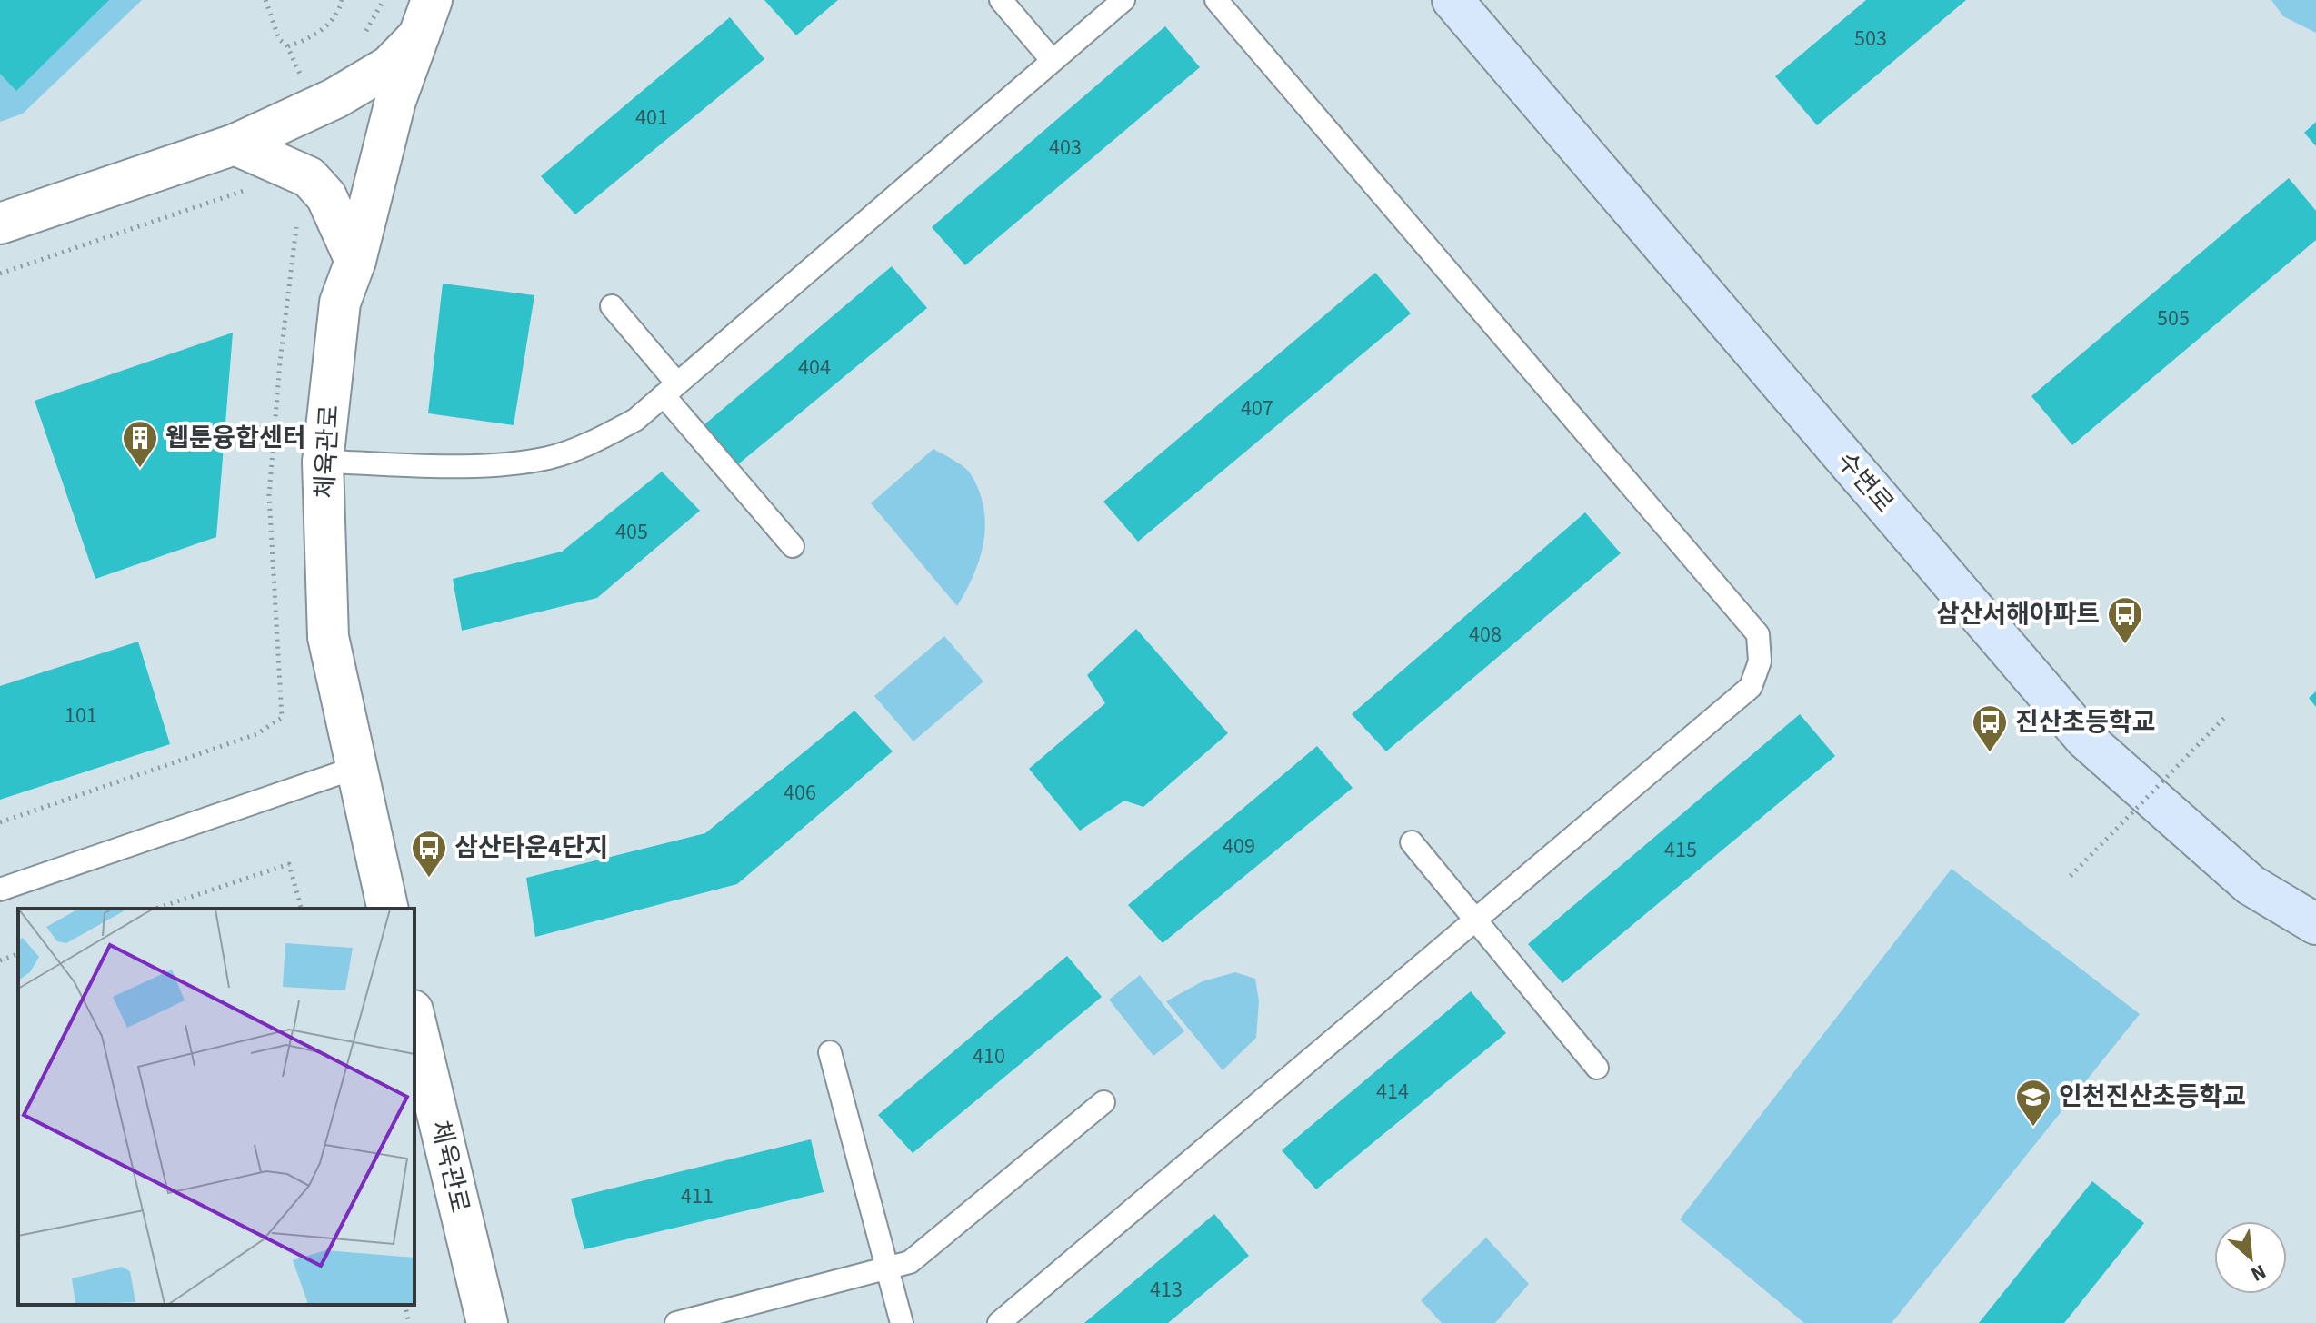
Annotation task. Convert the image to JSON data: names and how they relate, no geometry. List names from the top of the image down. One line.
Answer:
{"streets":{"main road":["수변로"],"street":["체육관로"]},"places":{"building":["웹툰융합센터"],"bus stop":["삼산서해아파트","진산초등학교","삼산타운4단지"],"school or university":["인천진산초등학교"]},"house_numbers":["503","401","403","505","404","407","405","408","101","406","409","415","410","414","411","413"],"north":"bottom right"}
